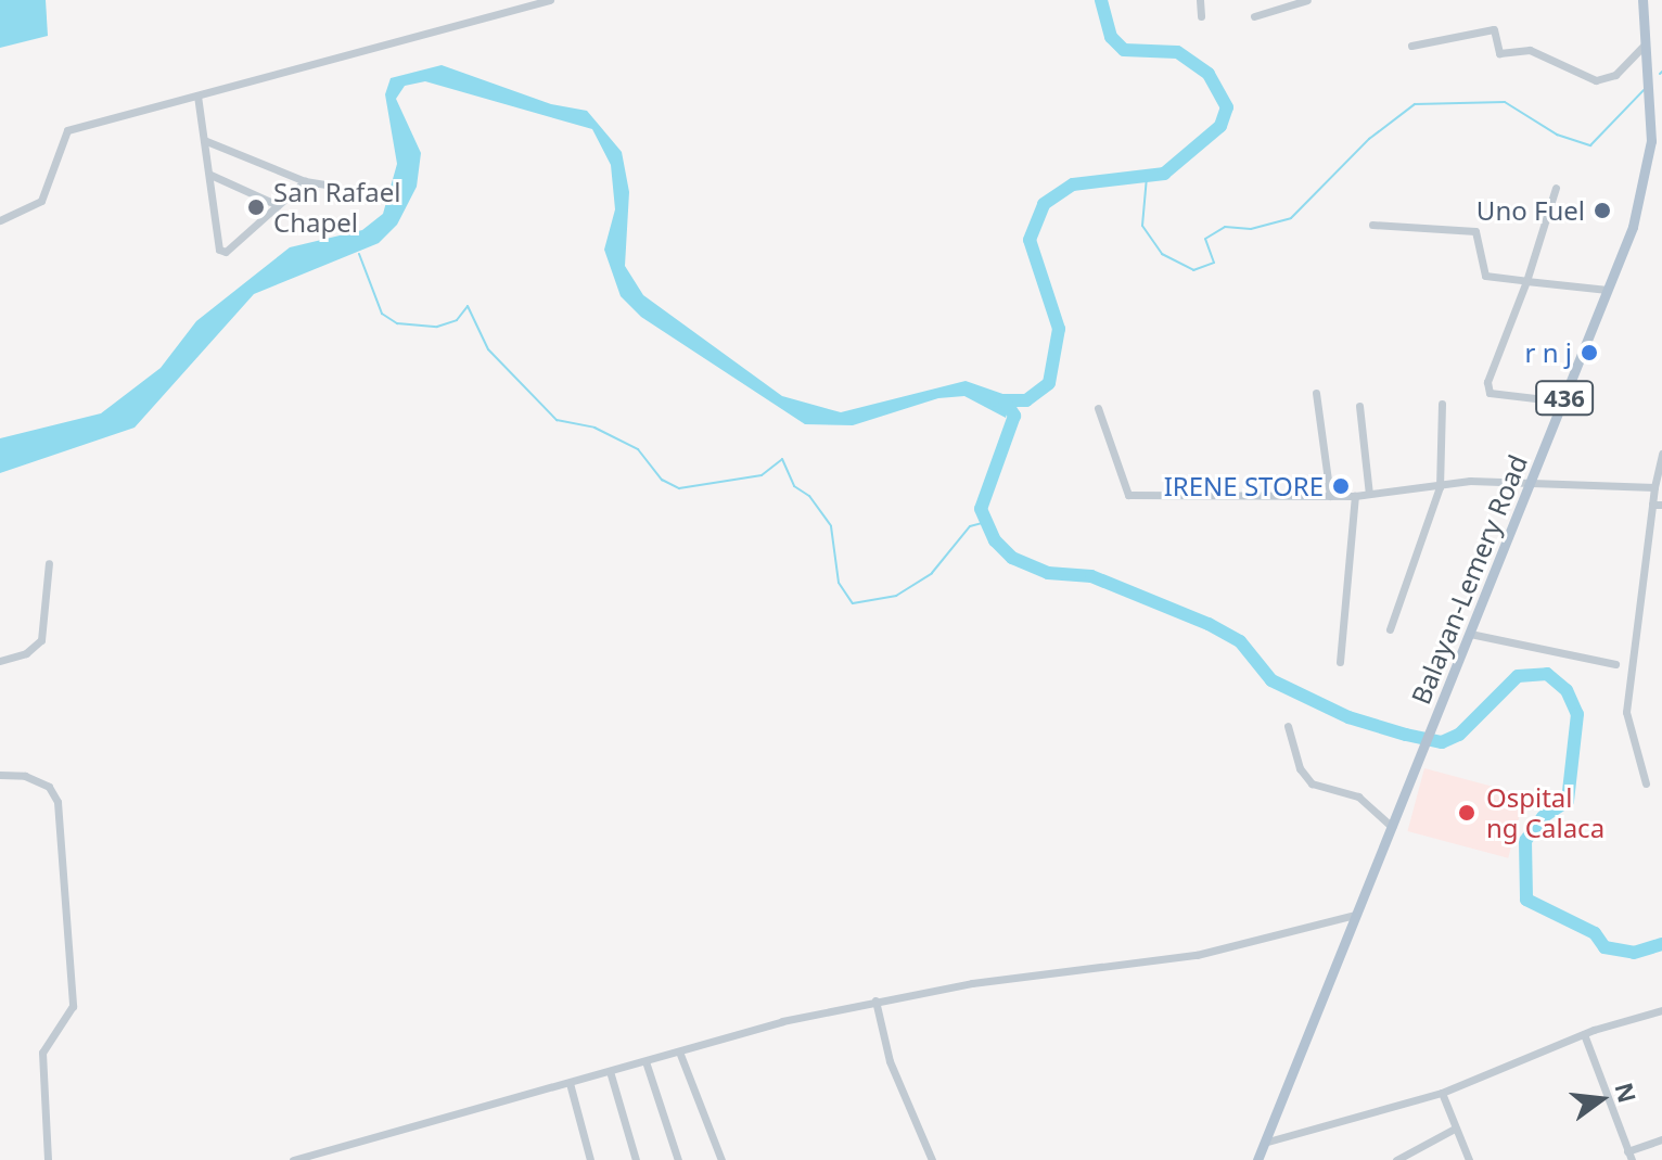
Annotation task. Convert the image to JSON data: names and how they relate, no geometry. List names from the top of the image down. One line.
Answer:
{"streets":{"main road":["436","Balayan-Lemery Road"]},"places":["San Rafael Chapel","Uno Fuel","r n j","IRENE STORE","Ospital ng Calaca"],"north":"right"}
